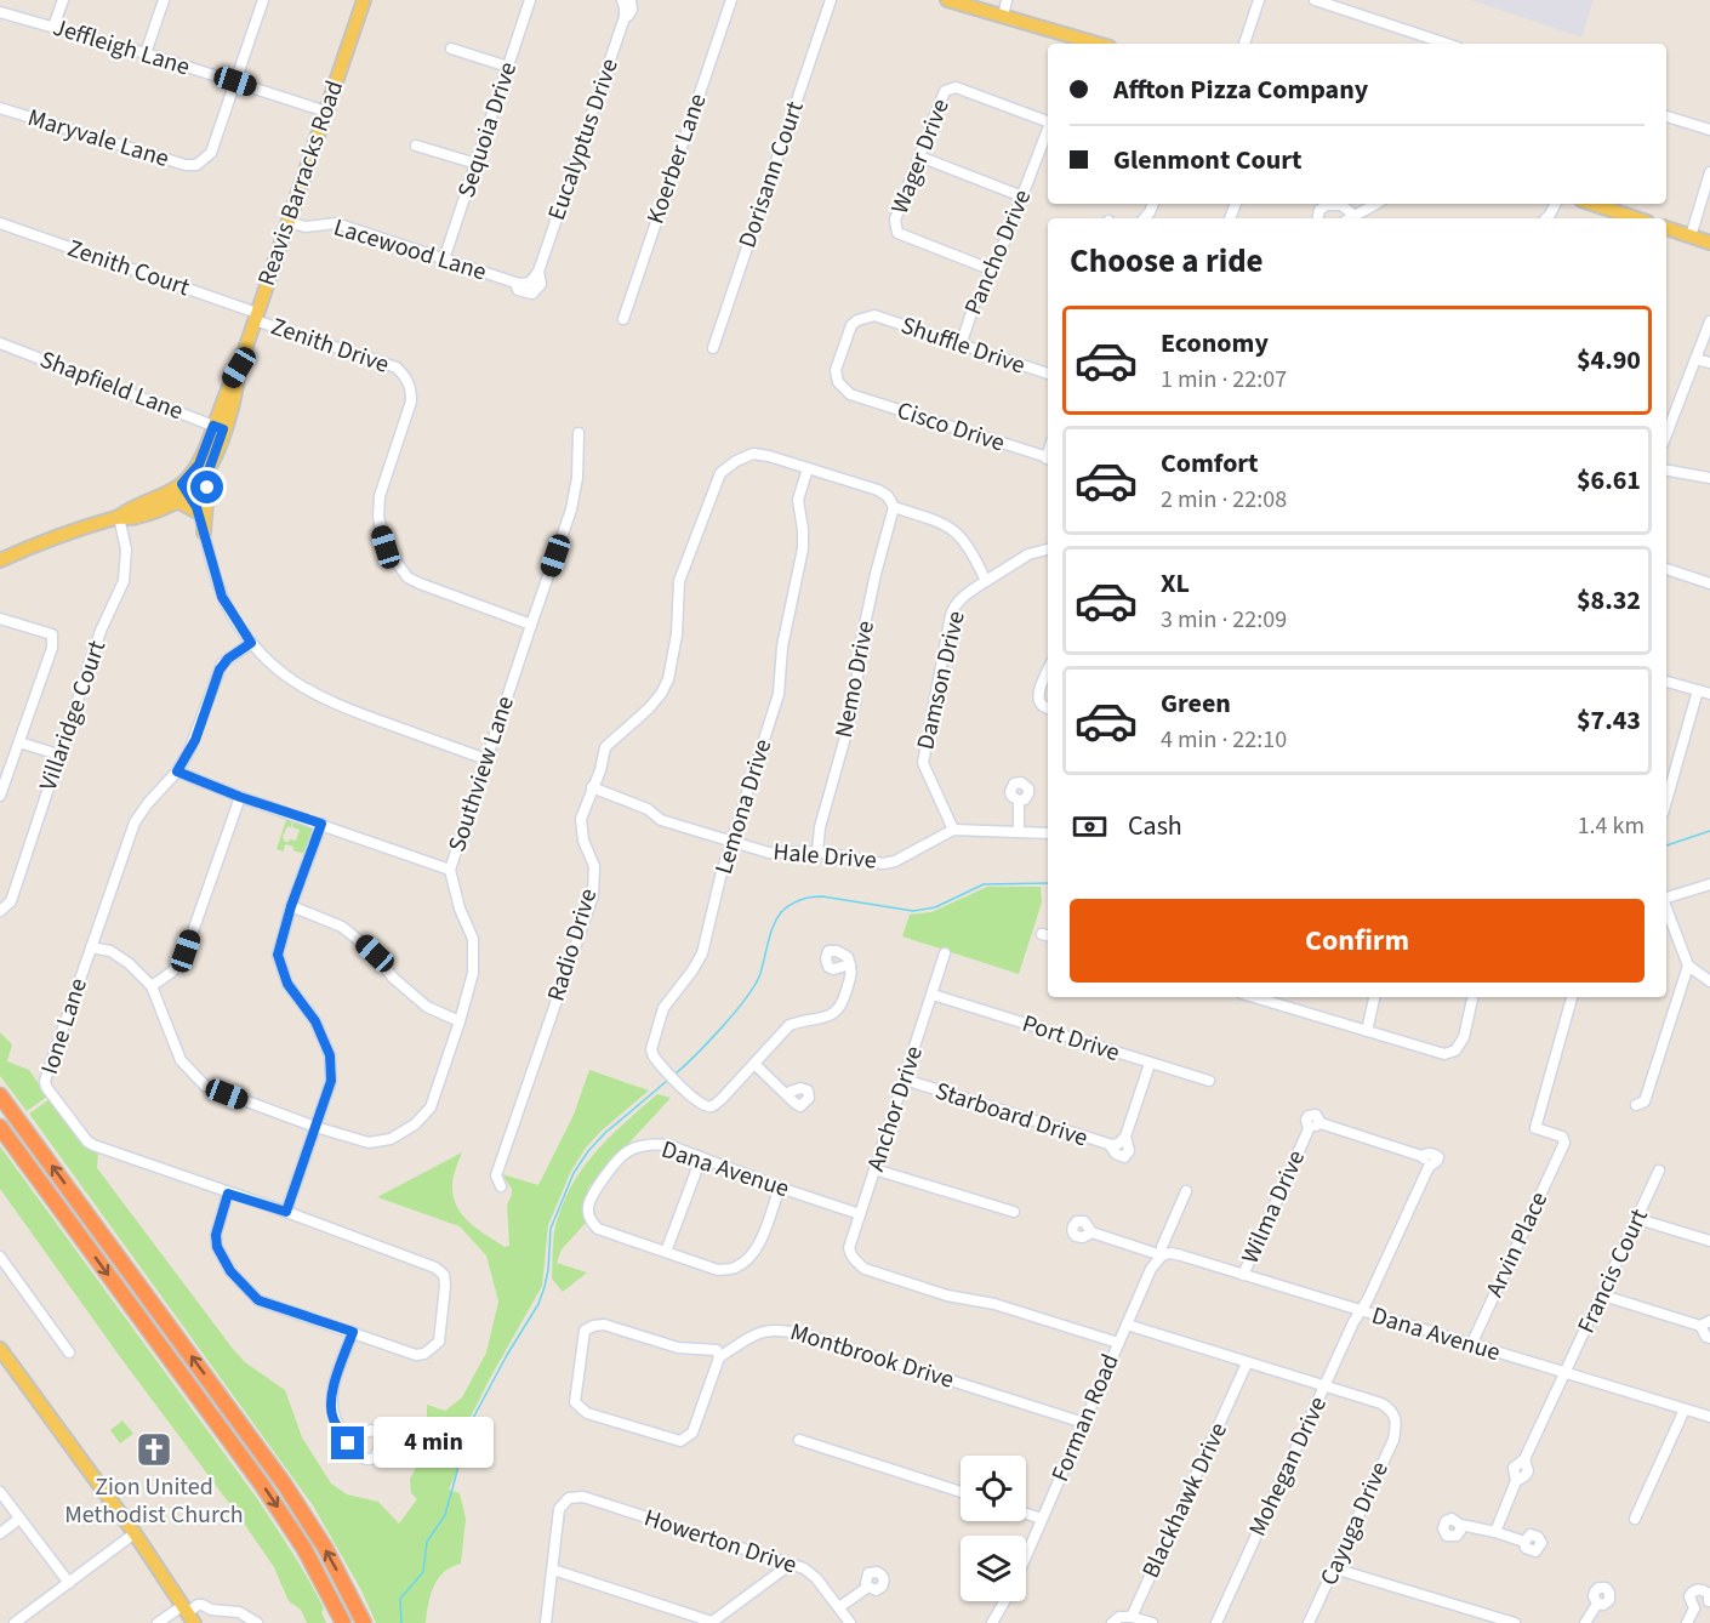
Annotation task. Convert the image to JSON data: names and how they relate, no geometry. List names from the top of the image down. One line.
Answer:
{"streets":{"main road":["Reavis Barracks Road"],"street":["Jeffleigh Lane","Sequoia Drive","Maryvale Lane","Eucalyptus Drive","Wager Drive","Koerber Lane","Dorisann Court","Lacewood Lane","Pancho Drive","Zenith Court","Zenith Drive","Shuffle Drive","Shapfield Lane","Cisco Drive","Nemo Drive","Damson Drive","Villaridge Court","Southview Lane","Lemona Drive","Hale Drive","Radio Drive","Ione Lane","Port Drive","Anchor Drive","Starboard Drive","Dana Avenue","Wilma Drive","Arvin Place","Francis Court","Montbrook Drive","Forman Road","Mohegan Drive","Blackhawk Drive","Cayuga Drive","Howerton Drive"]},"crossings":[["Jeffleigh Lane","Maryvale Lane"],["Jeffleigh Lane","Reavis Barracks Road"],["Sequoia Drive","Lacewood Lane"],["Eucalyptus Drive","Lacewood Lane"],["Wager Drive","Pancho Drive"],["Reavis Barracks Road","Lacewood Lane"],["Reavis Barracks Road","Zenith Court"],["Reavis Barracks Road","Zenith Drive"],["Reavis Barracks Road","Shapfield Lane"],["Reavis Barracks Road","Villaridge Court"],["Pancho Drive","Shuffle Drive"],["Zenith Court","Zenith Drive"],["Zenith Drive","Southview Lane"],["Shuffle Drive","Cisco Drive"],["Nemo Drive","Hale Drive"],["Nemo Drive","Radio Drive"],["Damson Drive","Hale Drive"],["Damson Drive","Radio Drive"],["Lemona Drive","Hale Drive"],["Lemona Drive","Radio Drive"],["Hale Drive","Radio Drive"],["Port Drive","Anchor Drive"],["Port Drive","Starboard Drive"],["Anchor Drive","Starboard Drive"],["Anchor Drive","Dana Avenue"],["Anchor Drive","Forman Road"],["Dana Avenue","Wilma Drive"],["Dana Avenue","Arvin Place"],["Dana Avenue","Francis Court"],["Dana Avenue","Forman Road"],["Dana Avenue","Mohegan Drive"],["Wilma Drive","Mohegan Drive"],["Montbrook Drive","Forman Road"],["Mohegan Drive","Cayuga Drive"]],"places":{"church":["Zion United Methodist Church"]},"page":{"banner":["Affton Pizza Company","Glenmont Court"],"heading":"Choose a ride","list":[{"name":"Economy","note":"1 min · 22:07","value":"$4.90"},{"name":"Comfort","note":"2 min · 22:08","value":"$6.61"},{"name":"XL","note":"3 min · 22:09","value":"$8.32"},{"name":"Green","note":"4 min · 22:10","value":"$7.43"}],"pay":["Cash","1.4 km"],"buttons":"Confirm","bubble":"4 min"}}
